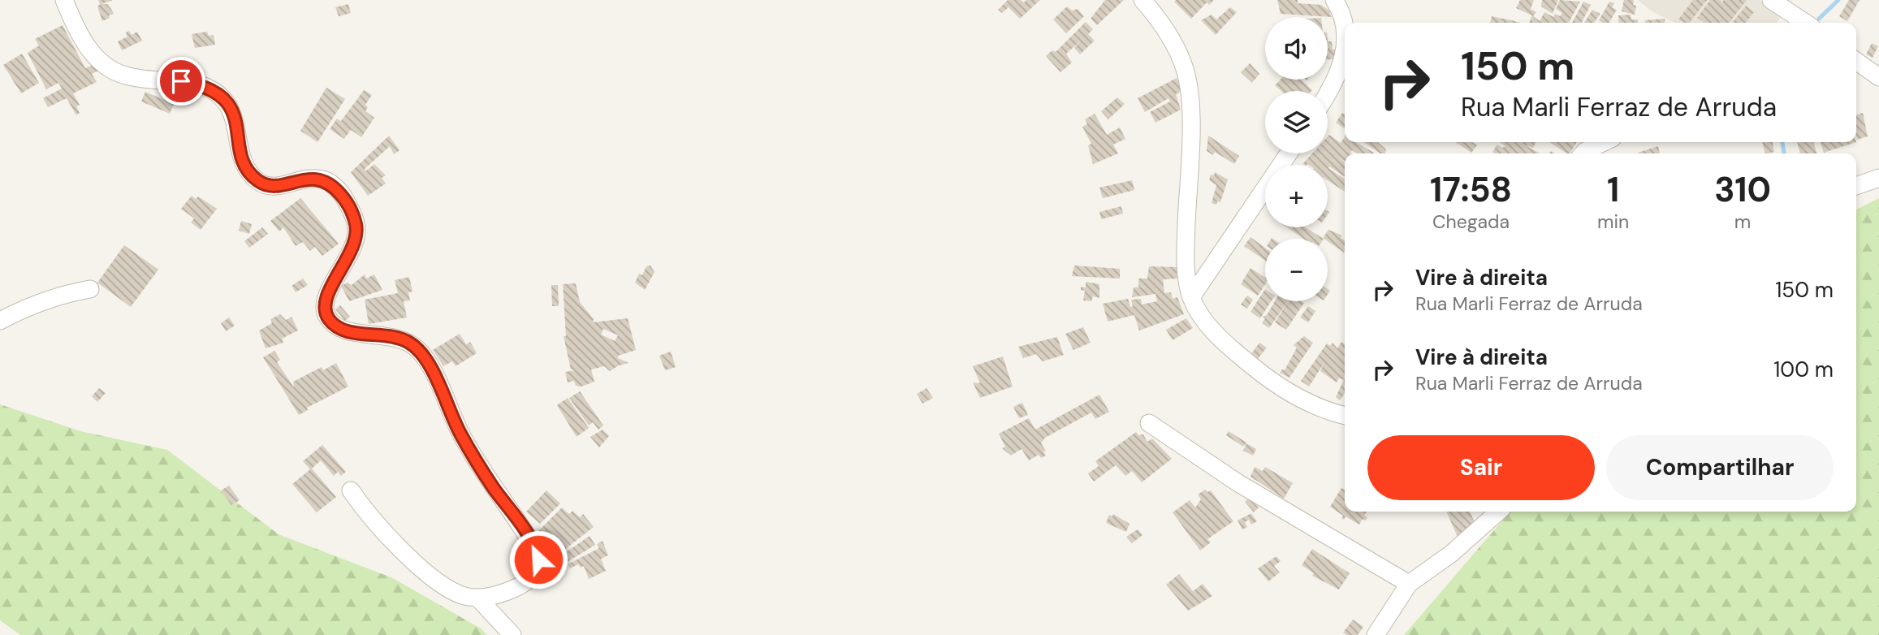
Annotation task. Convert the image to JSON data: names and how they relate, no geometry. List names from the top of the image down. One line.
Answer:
{"page":{"map_buttons":["+","−"],"turn":["150 m","Rua Marli Ferraz de Arruda"],"eta":["17:58","Chegada","1","min","310","m"],"list":[{"name":"Vire à direita","note":"Rua Marli Ferraz de Arruda","value":"150 m"},{"name":"Vire à direita","note":"Rua Marli Ferraz de Arruda","value":"100 m"}],"buttons":["Sair","Compartilhar"]}}
